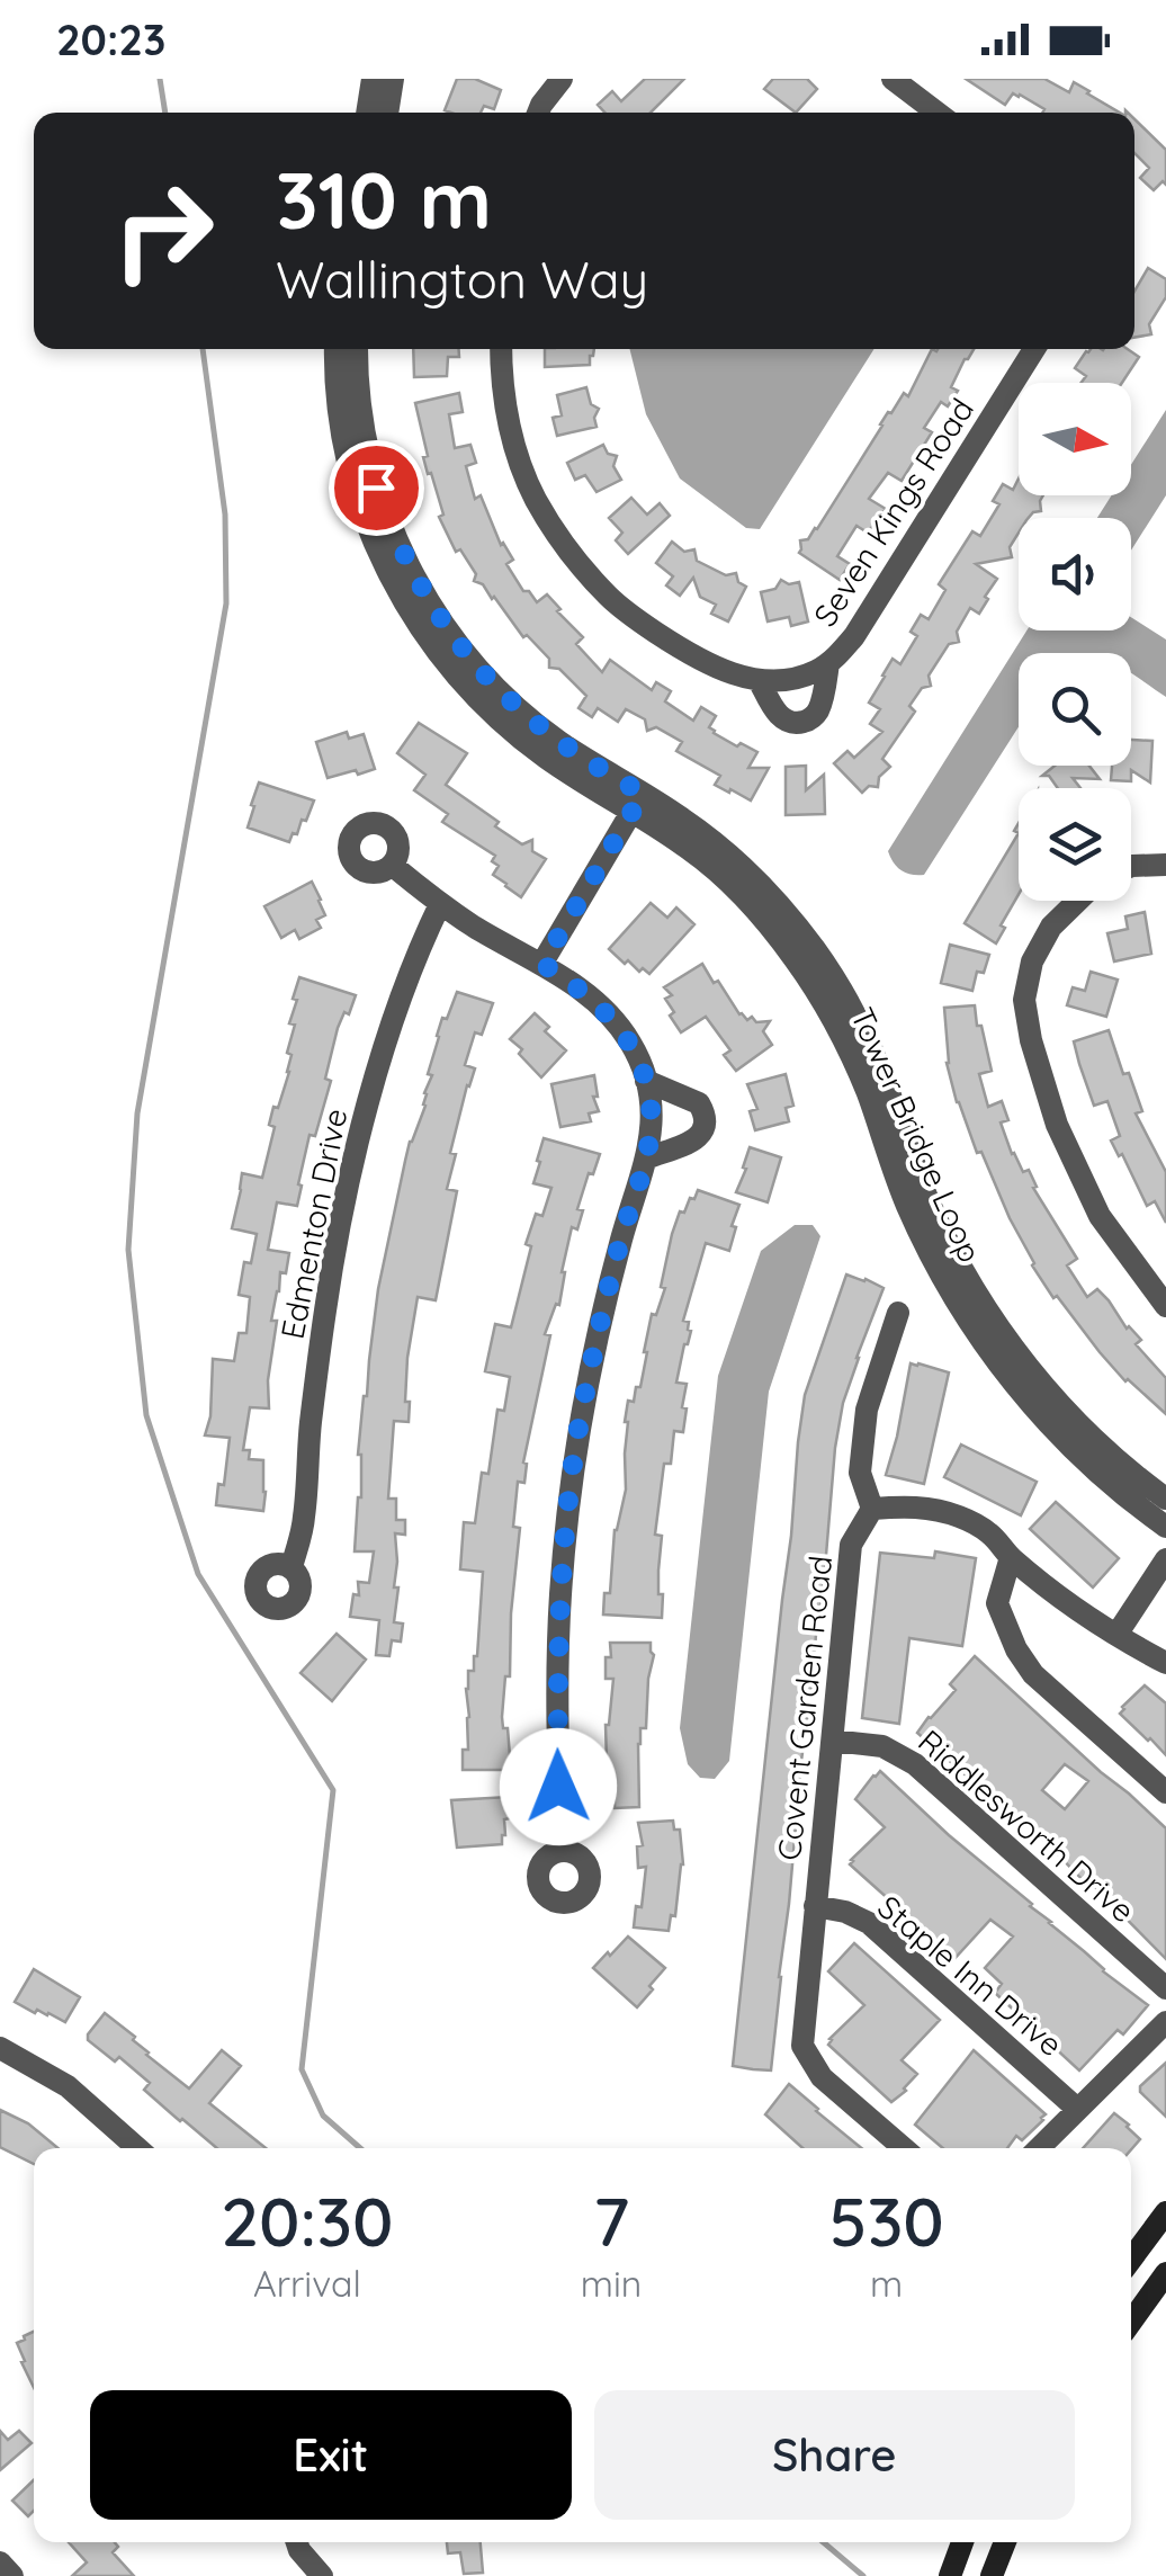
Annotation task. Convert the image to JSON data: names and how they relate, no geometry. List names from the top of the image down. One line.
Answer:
{"streets":{"street":["Seven Kings Road","Tower Bridge Loop","Edmenton Drive","Covent Garden Road","Riddlesworth Drive","Staple Inn Drive"]},"crossings":[["Covent Garden Road","Riddlesworth Drive"],["Covent Garden Road","Staple Inn Drive"]],"north":"right","page":{"status":"20:23","turn":["310 m","Wallington Way"],"eta":["20:30","Arrival","7","min","530","m"],"buttons":["Exit","Share"]}}
